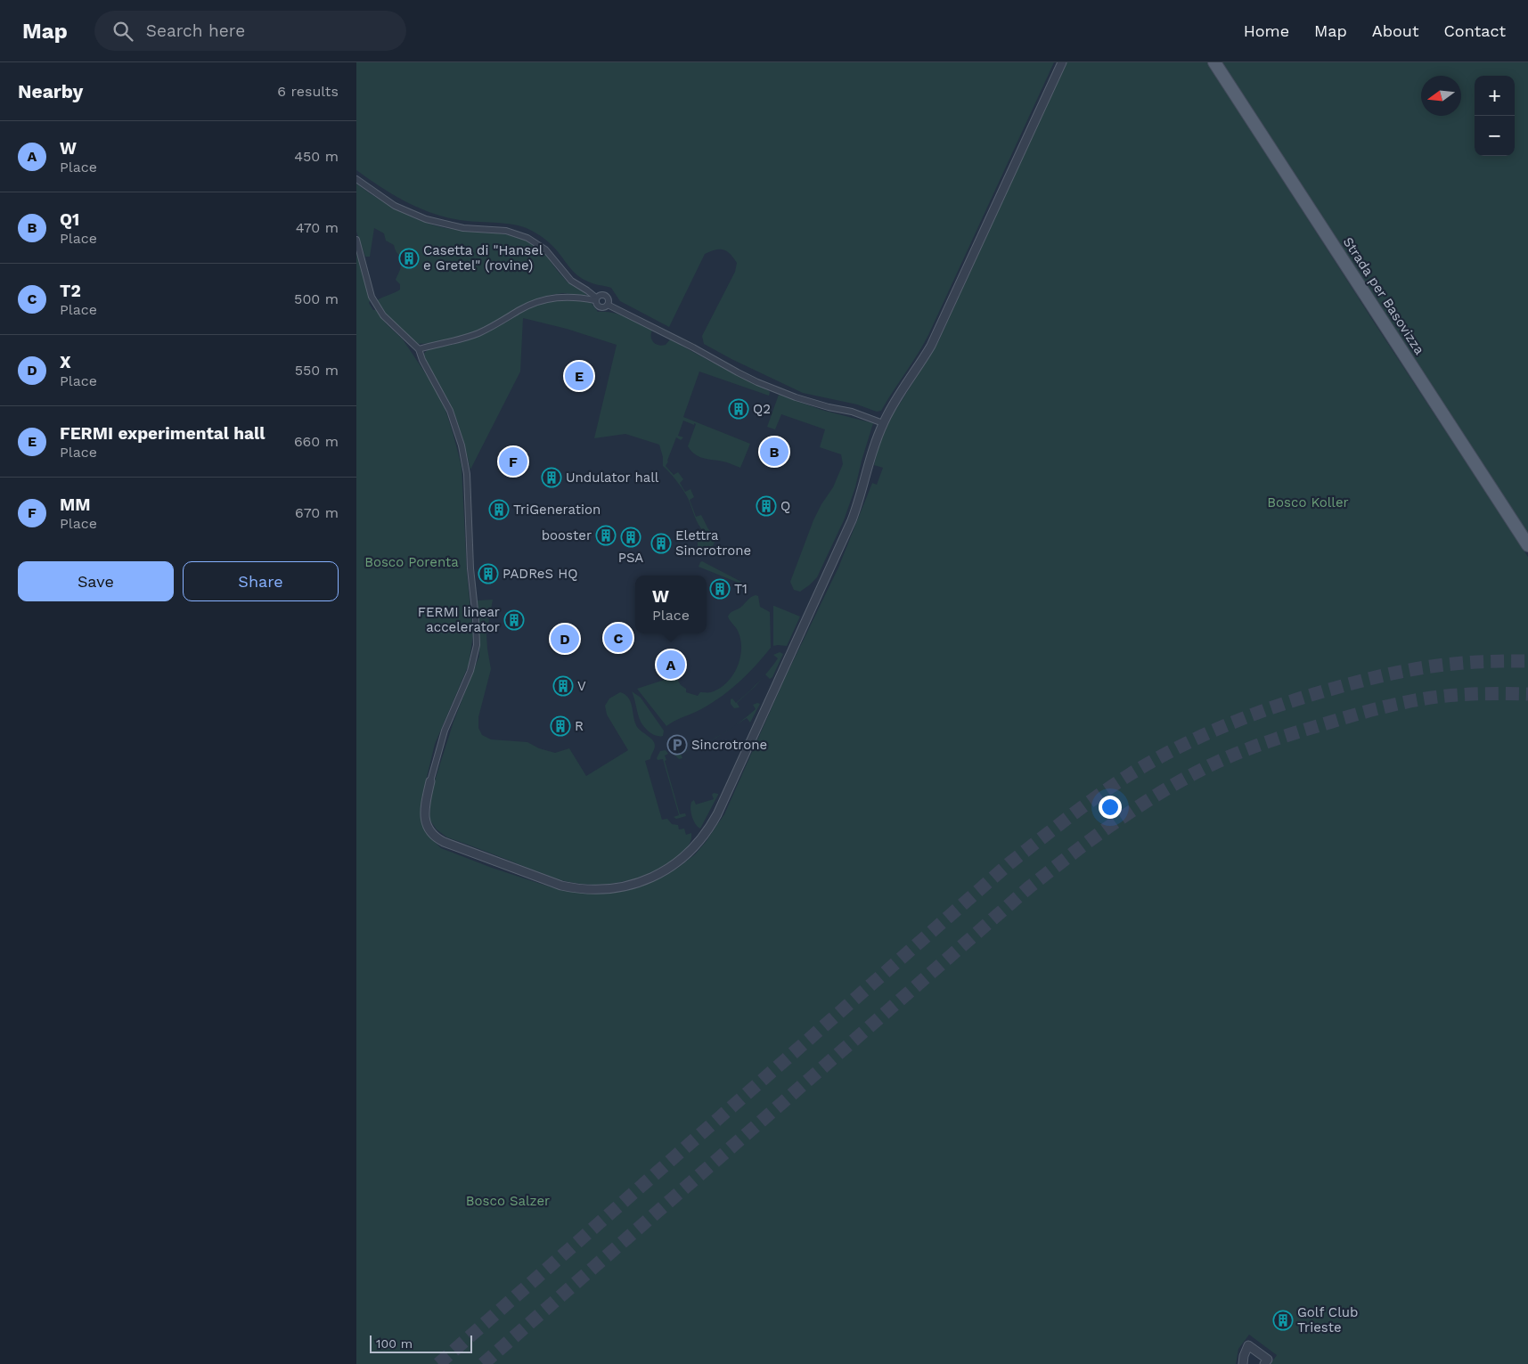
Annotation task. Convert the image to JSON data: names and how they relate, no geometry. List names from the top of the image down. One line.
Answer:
{"streets":{"main road":["Strada per Basovizza"]},"parks":["Bosco Koller","Bosco Porenta","Bosco Salzer"],"places":{"building":["Casetta di \"Hansel e Gretel\" (rovine)","Q2","Undulator hall","Q","TriGeneration","booster","PSA","Elettra Sincrotrone","PADReS HQ","T1","FERMI linear accelerator","V","R","Golf Club Trieste"],"parking":["Sincrotrone"]},"scale_bar":"100 m","north":"left","page":{"header":"Map","search":"Search here","nav":["Home","Map","About","Contact"],"heading":["Nearby","6 results"],"map_buttons":["+","−"],"list":[{"mark":"A","name":"W","note":"Place","value":"450 m"},{"mark":"B","name":"Q1","note":"Place","value":"470 m"},{"mark":"C","name":"T2","note":"Place","value":"500 m"},{"mark":"D","name":"X","note":"Place","value":"550 m"},{"mark":"E","name":"FERMI experimental hall","note":"Place","value":"660 m"},{"mark":"F","name":"MM","note":"Place","value":"670 m"}],"pins":["E","B","F","C","D","A"],"buttons":["Save","Share"],"popup":["W","Place"],"scale":"100 m"}}
